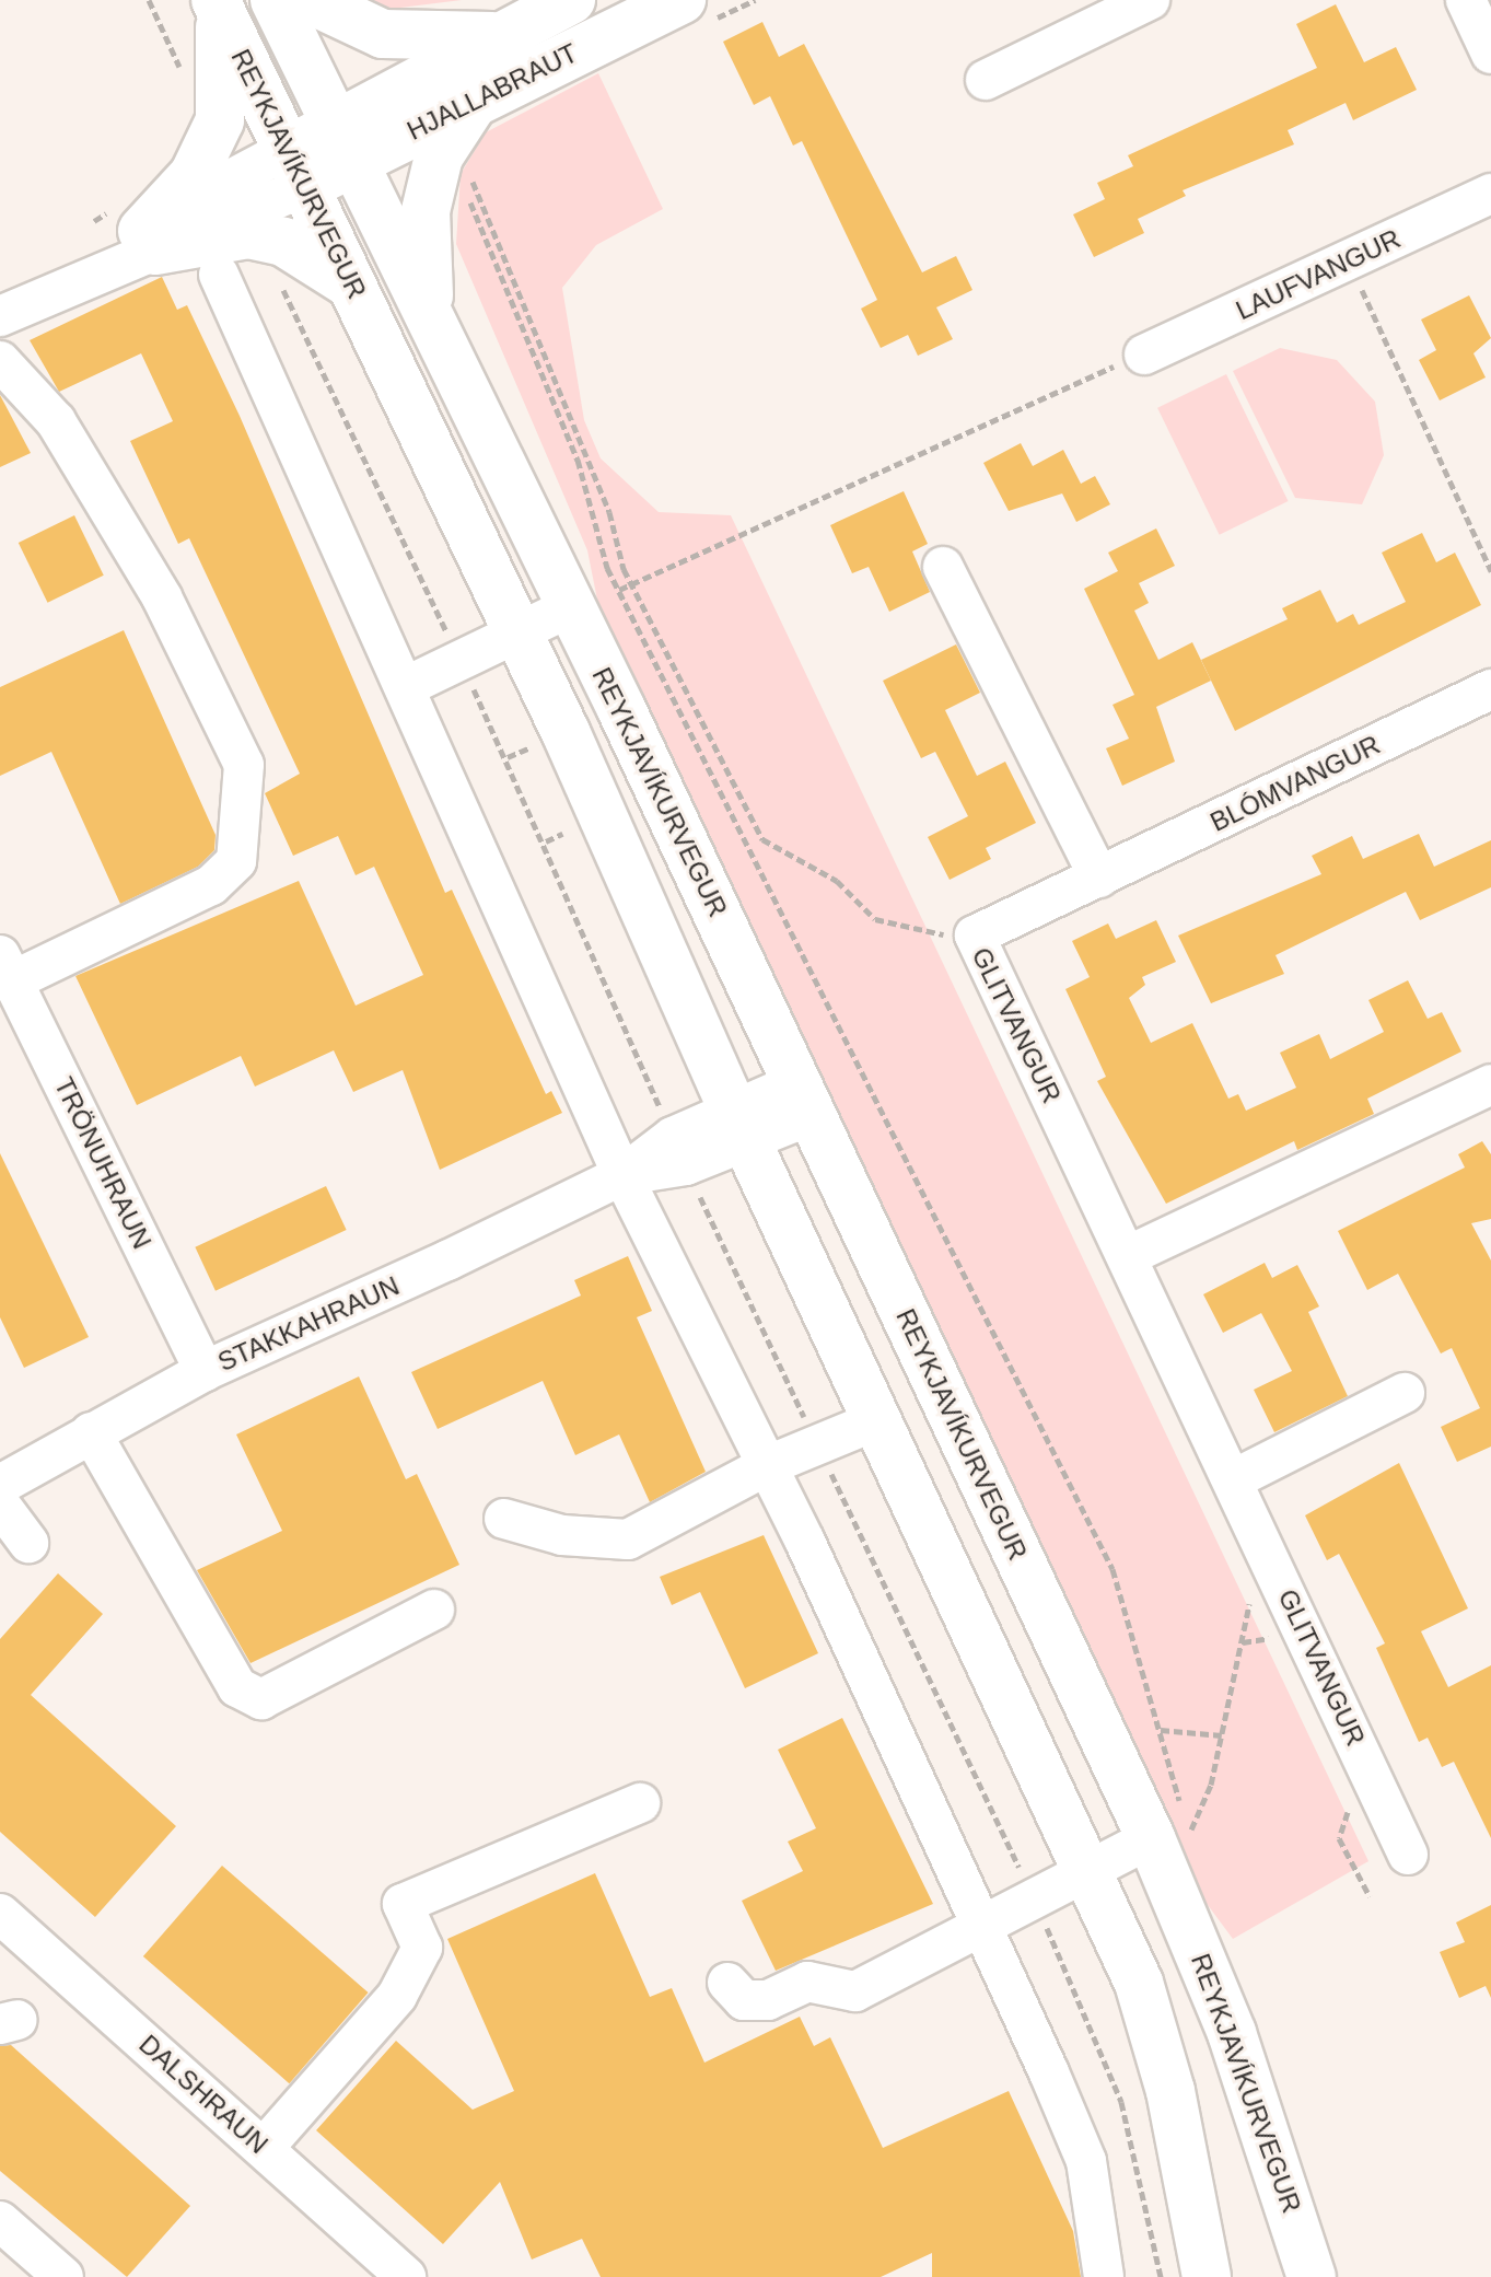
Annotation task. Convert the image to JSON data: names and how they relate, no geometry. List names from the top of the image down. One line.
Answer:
{"streets":{"main road":["HJALLABRAUT","REYKJAVÍKURVEGUR"],"street":["LAUFVANGUR","BLÓMVANGUR","GLITVANGUR","TRÖNUHRAUN","STAKKAHRAUN","DALSHRAUN"]},"crossings":[["HJALLABRAUT","REYKJAVÍKURVEGUR"],["REYKJAVÍKURVEGUR","STAKKAHRAUN"],["BLÓMVANGUR","GLITVANGUR"],["TRÖNUHRAUN","STAKKAHRAUN"]]}
